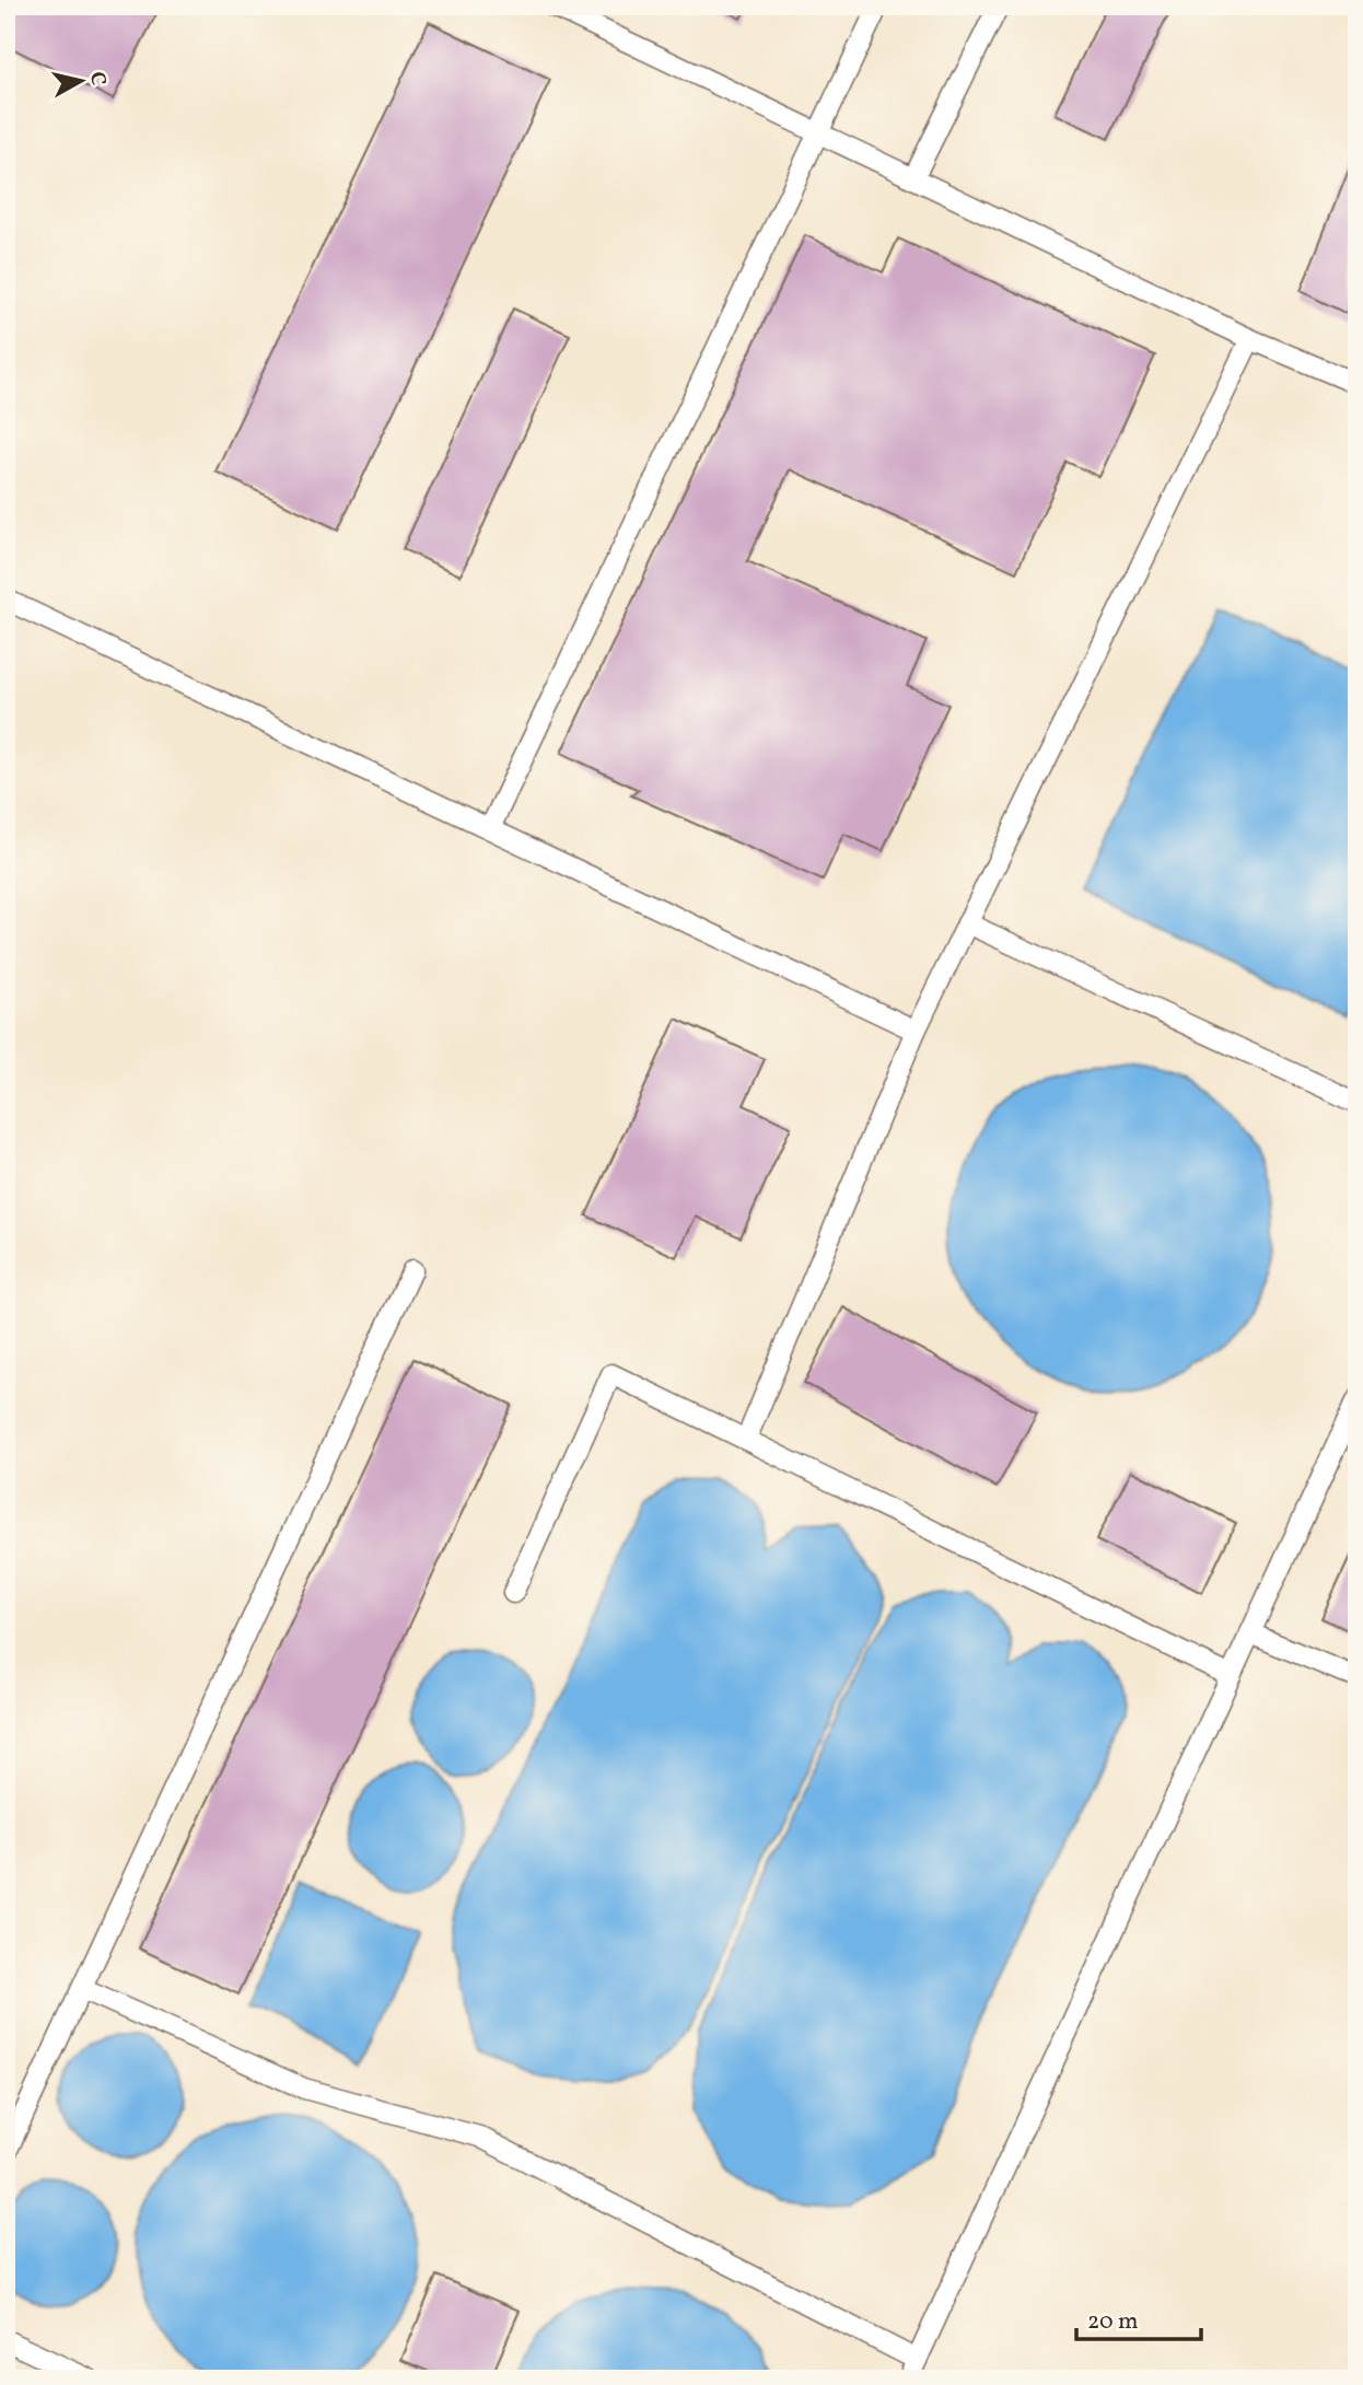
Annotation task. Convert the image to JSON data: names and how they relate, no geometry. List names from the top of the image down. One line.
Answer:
{"scale_bar":"20 m","north":"right"}
